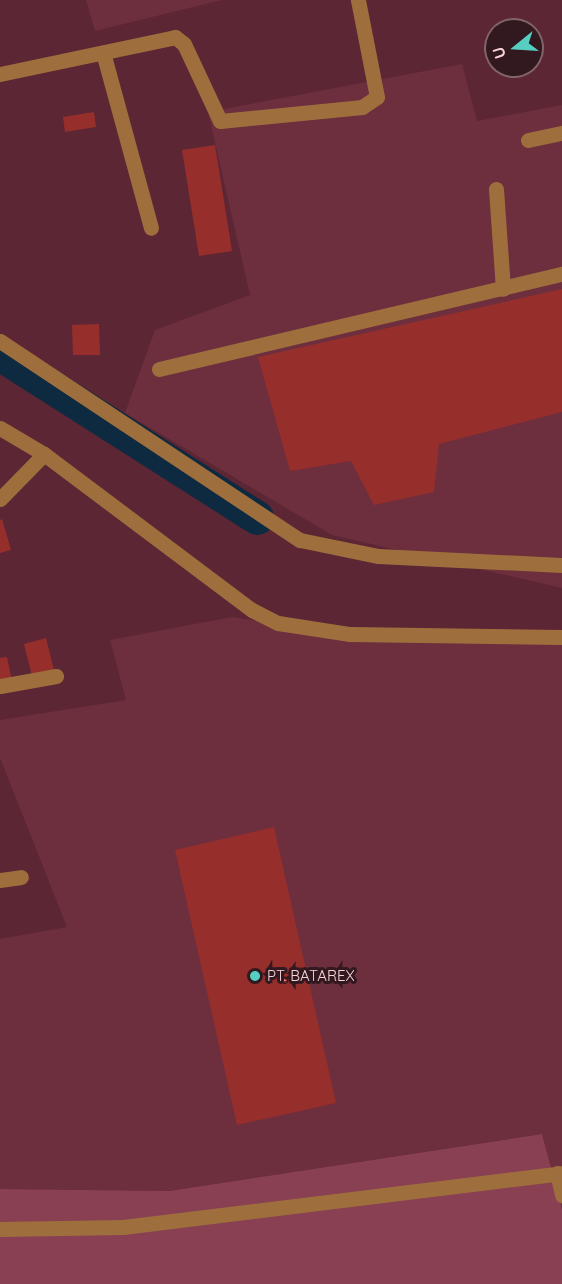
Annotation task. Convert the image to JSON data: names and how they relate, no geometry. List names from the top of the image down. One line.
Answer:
{"places":["PT. BATAREX"],"north":"left"}
